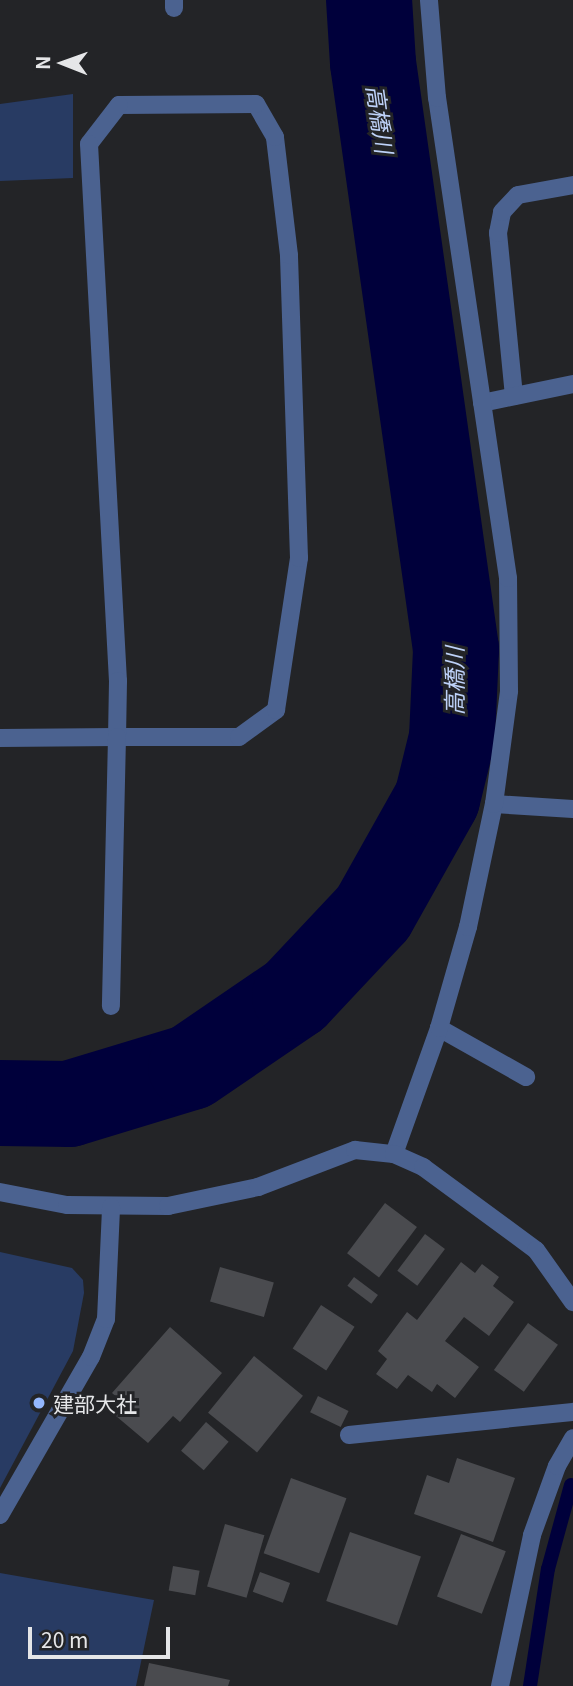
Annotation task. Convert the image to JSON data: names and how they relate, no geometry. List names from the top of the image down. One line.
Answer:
{"water":["高橋川"],"places":["建部大社"],"scale_bar":"20 m","north":"left"}
